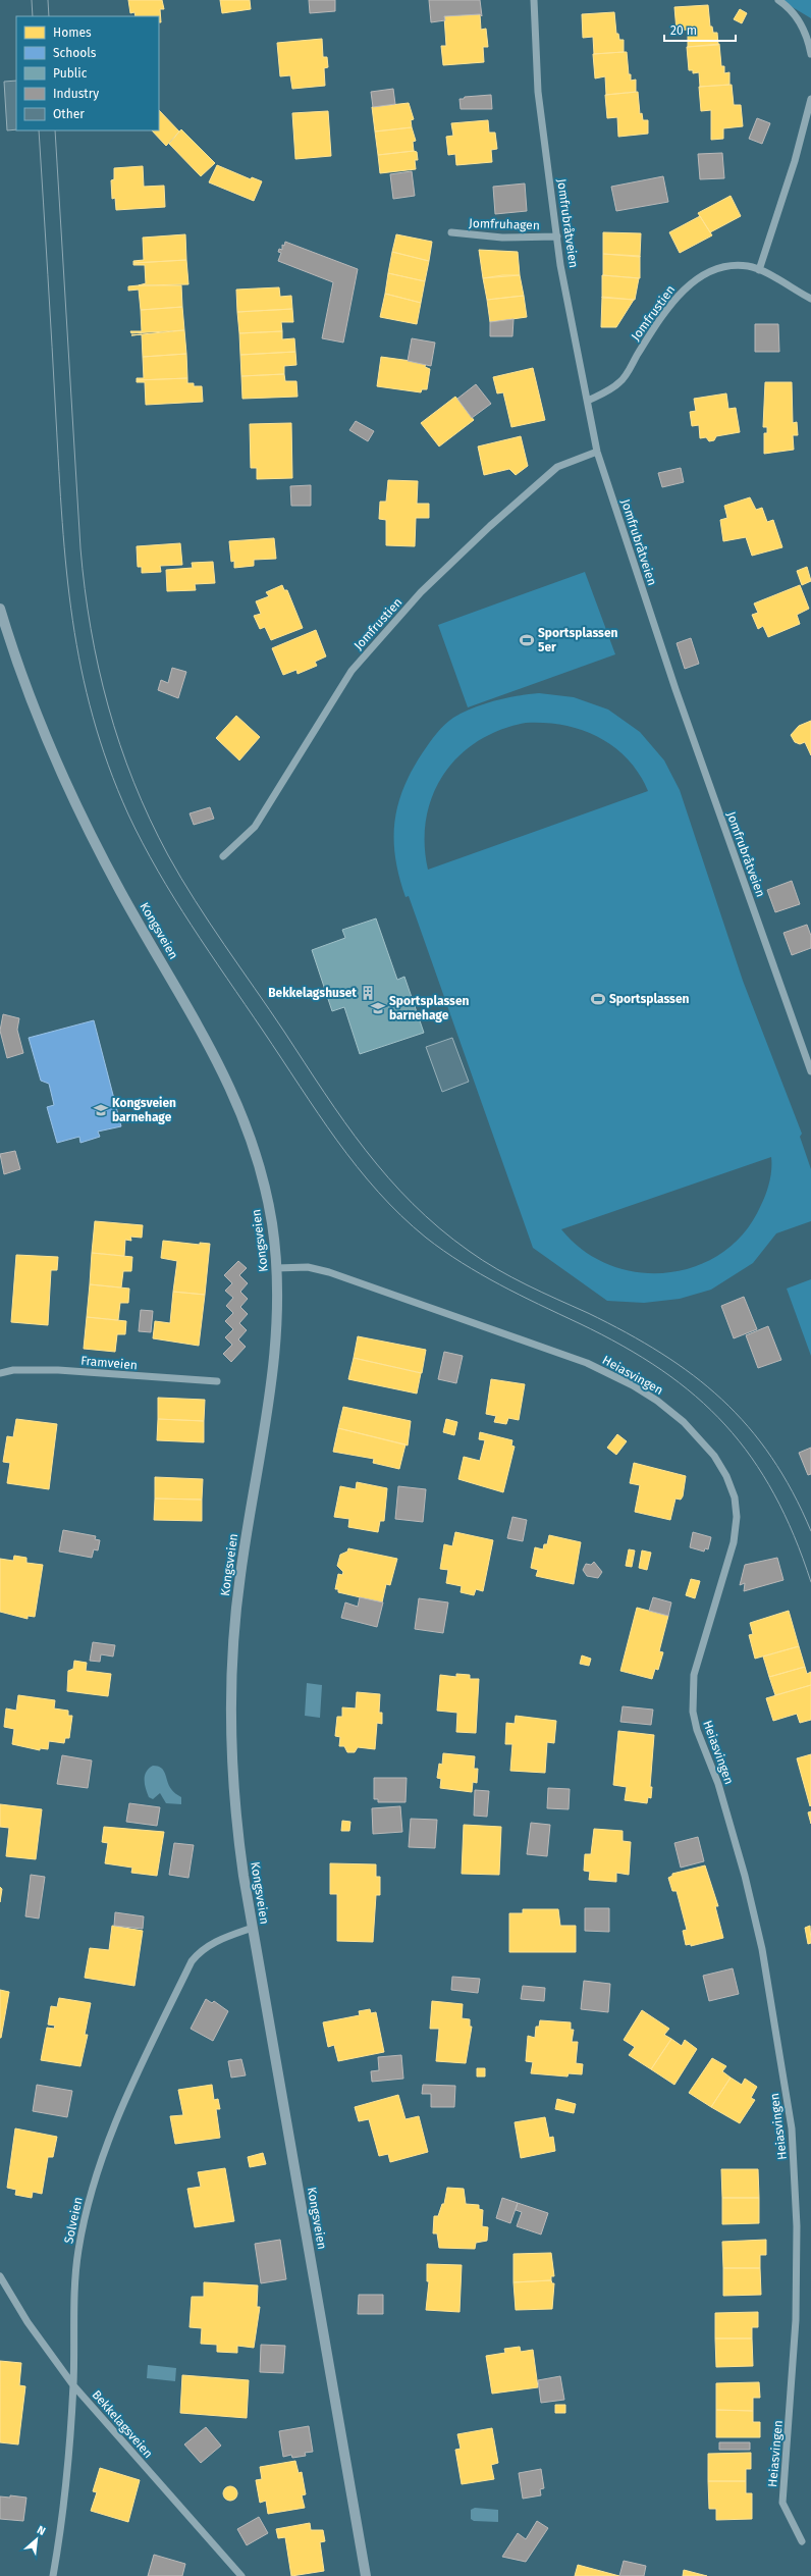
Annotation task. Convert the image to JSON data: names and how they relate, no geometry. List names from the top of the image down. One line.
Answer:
{"streets":{"main road":["Kongsveien"],"street":["Jomfrubråtveien","Jomfruhagen","Jomfrustien","Framveien","Heiasvingen","Solveien","Bekkelagsveien"]},"crossings":[["Jomfrubråtveien","Jomfruhagen"],["Jomfrubråtveien","Jomfrustien"],["Kongsveien","Heiasvingen"],["Kongsveien","Solveien"],["Solveien","Bekkelagsveien"]],"places":{"sports":["Sportsplassen 5er","Sportsplassen"],"building":["Bekkelagshuset"],"school or university":["Sportsplassen barnehage","Kongsveien barnehage"]},"legend":["Homes","Schools","Public","Industry","Other"],"scale_bar":"20 m","north":"top right"}
